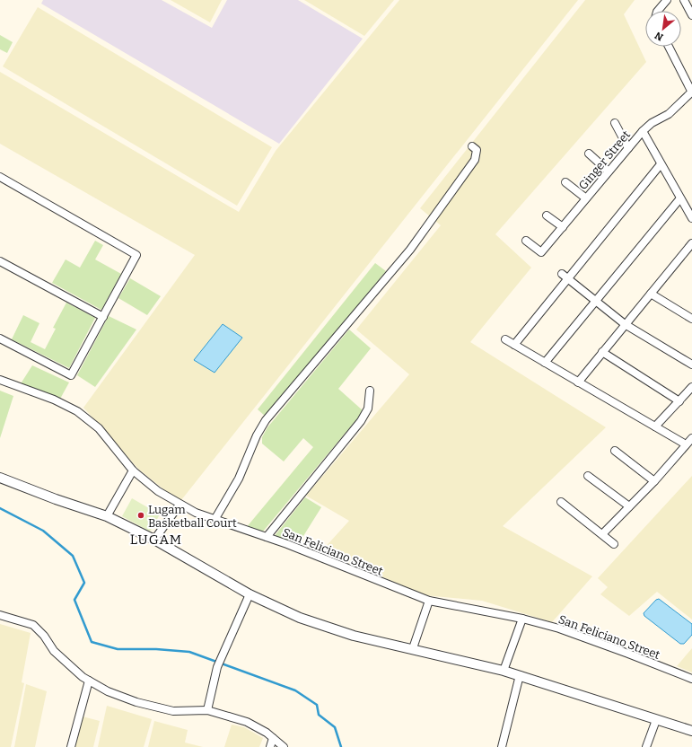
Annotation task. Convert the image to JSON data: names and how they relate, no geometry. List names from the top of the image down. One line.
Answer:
{"streets":{"street":["Ginger Street","San Feliciano Street"]},"districts":["LUGAM"],"places":["Lugam Basketball Court"],"north":"bottom left"}
